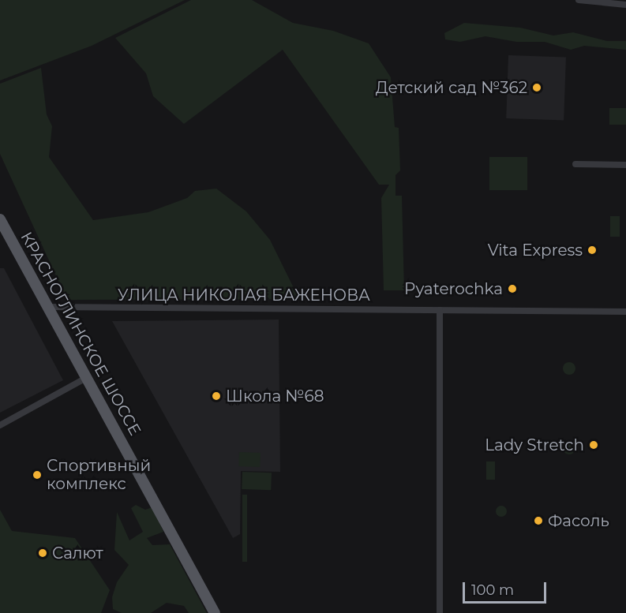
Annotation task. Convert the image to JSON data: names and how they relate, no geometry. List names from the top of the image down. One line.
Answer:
{"streets":{"main road":["КРАСНОГЛИНСКОЕ ШОССЕ"],"street":["УЛИЦА НИКОЛАЯ БАЖЕНОВА"]},"crossings":[["УЛИЦА НИКОЛАЯ БАЖЕНОВА","КРАСНОГЛИНСКОЕ ШОССЕ"]],"places":["Детский сад №362","Vita Express","Pyaterochka","Школа №68","Lady Stretch","Спортивный комплекс","Фасоль","Салют"],"scale_bar":"100 m"}
